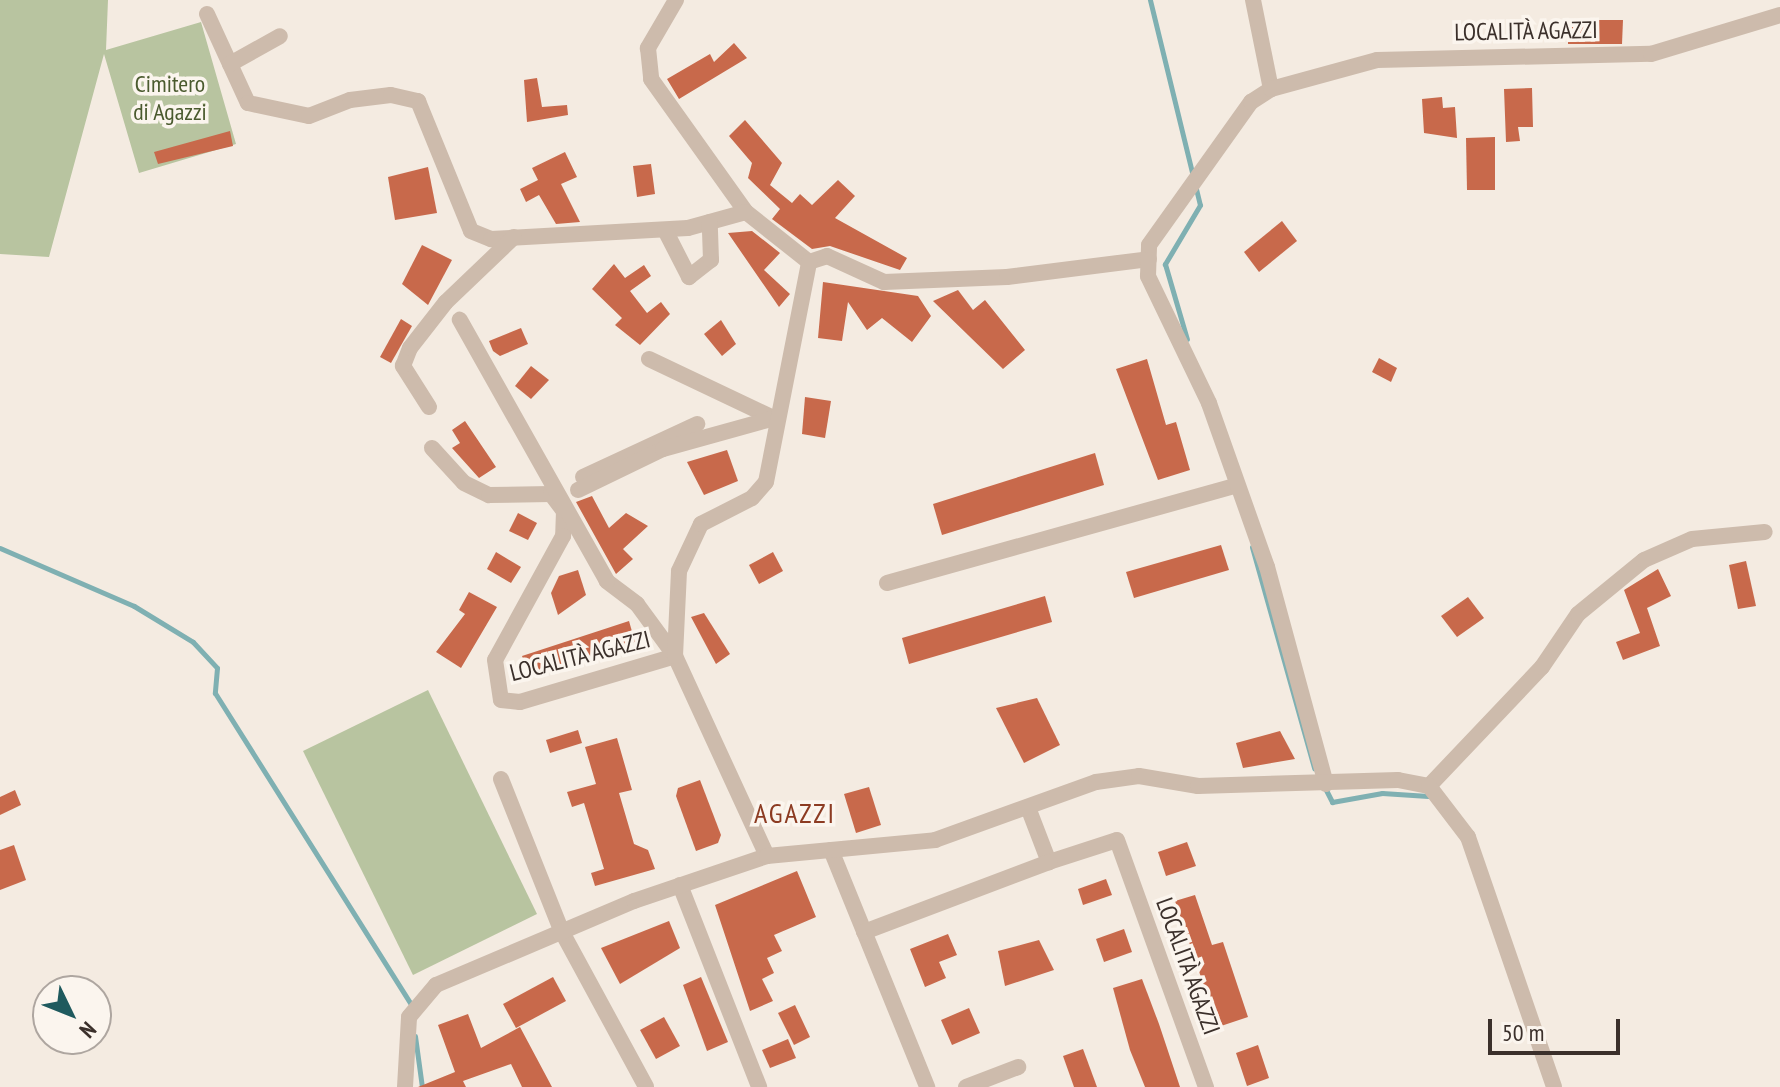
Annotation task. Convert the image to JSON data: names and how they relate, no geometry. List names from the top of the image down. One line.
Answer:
{"streets":{"street":["LOCALITÀ AGAZZI"]},"districts":["AGAZZI"],"parks":["Cimitero di Agazzi"],"scale_bar":"50 m","north":"bottom right"}
